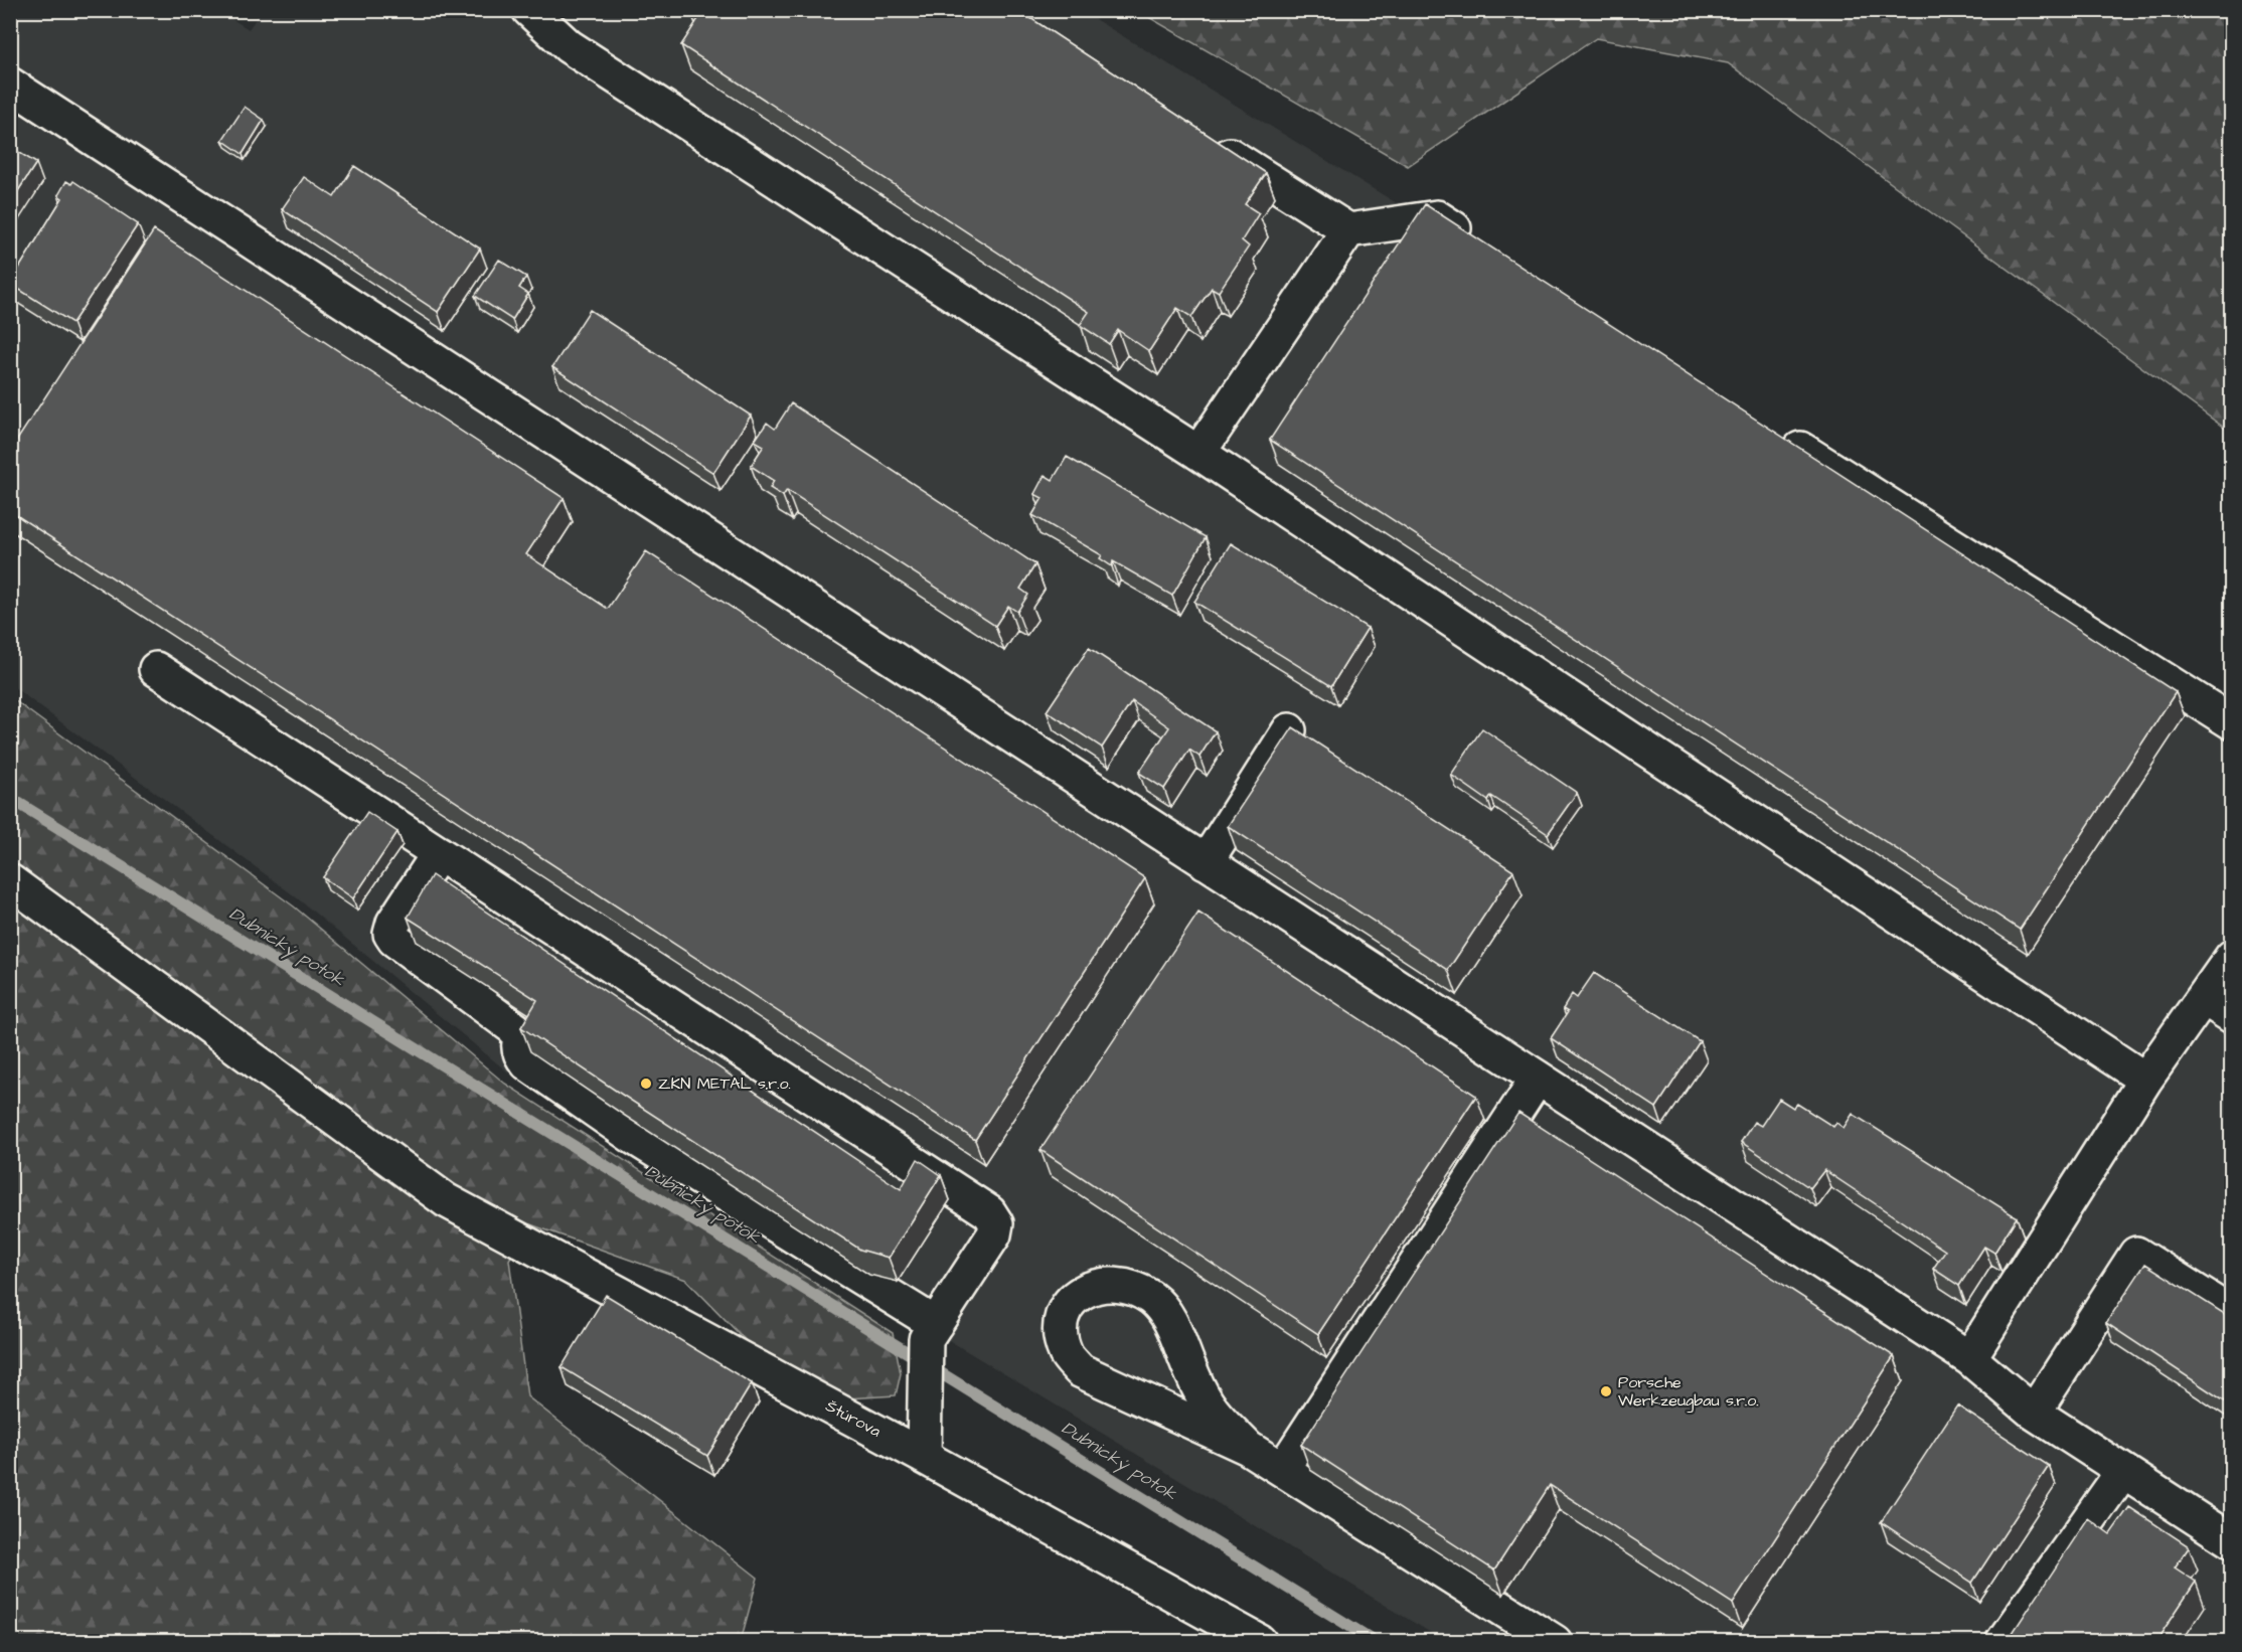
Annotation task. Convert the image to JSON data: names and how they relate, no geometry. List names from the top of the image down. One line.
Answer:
{"streets":{"lane":["Štúrova"]},"water":["Dubnický potok"],"places":["ZKN METAL s.r.o.","Porsche Werkzeugbau s.r.o."]}
